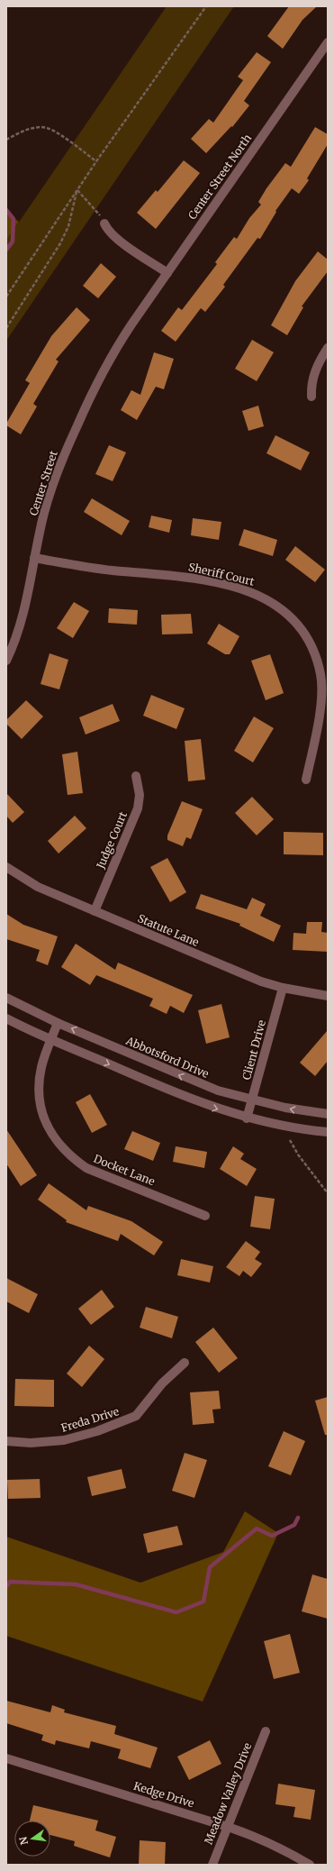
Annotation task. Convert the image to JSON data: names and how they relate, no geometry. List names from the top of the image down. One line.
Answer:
{"streets":{"street":["Center Street North","Center Street","Sheriff Court","Judge Court","Statute Lane","Client Drive","Abbotsford Drive","Docket Lane","Freda Drive","Meadow Valley Drive","Kedge Drive"]},"crossings":[["Center Street North","Center Street"],["Center Street","Sheriff Court"],["Judge Court","Statute Lane"],["Statute Lane","Client Drive"],["Client Drive","Abbotsford Drive"],["Abbotsford Drive","Docket Lane"],["Meadow Valley Drive","Kedge Drive"]],"north":"left"}
